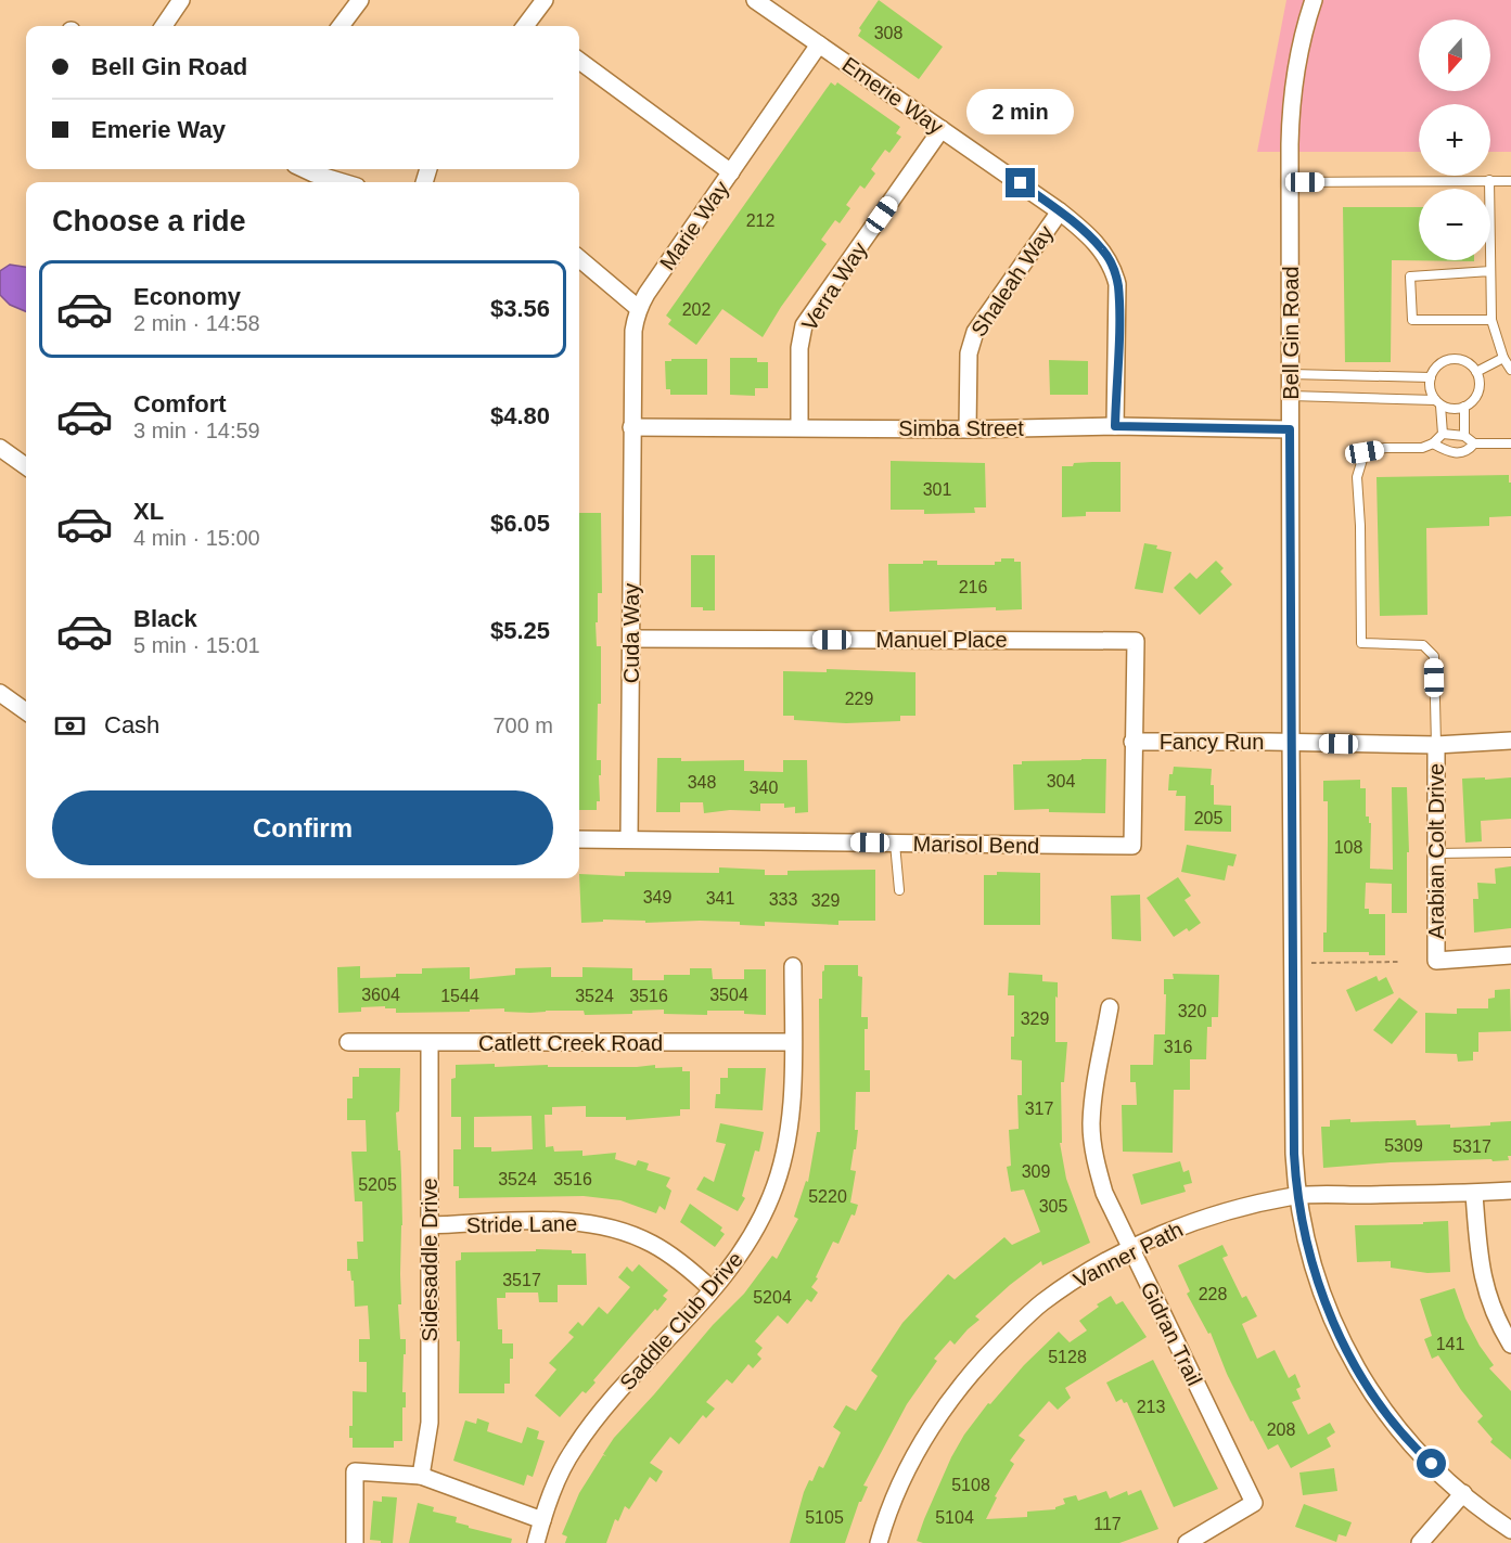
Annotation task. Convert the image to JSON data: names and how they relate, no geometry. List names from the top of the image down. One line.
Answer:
{"streets":{"street":["Emerie Way","Marie Way","Shaleah Way","Verra Way","Bell Gin Road","Simba Street","Cuda Way","Manuel Place","Fancy Run","Marisol Bend","Arabian Colt Drive","Catlett Creek Road","Stride Lane","Vanner Path","Sidesaddle Drive","Saddle Club Drive","Gidran Trail"]},"crossings":[["Emerie Way","Marie Way"],["Emerie Way","Shaleah Way"],["Emerie Way","Verra Way"],["Emerie Way","Simba Street"],["Marie Way","Simba Street"],["Marie Way","Cuda Way"],["Shaleah Way","Simba Street"],["Verra Way","Simba Street"],["Bell Gin Road","Simba Street"],["Bell Gin Road","Fancy Run"],["Bell Gin Road","Vanner Path"],["Simba Street","Cuda Way"],["Cuda Way","Manuel Place"],["Cuda Way","Marisol Bend"],["Manuel Place","Marisol Bend"],["Fancy Run","Marisol Bend"],["Fancy Run","Arabian Colt Drive"],["Catlett Creek Road","Sidesaddle Drive"],["Catlett Creek Road","Saddle Club Drive"],["Stride Lane","Sidesaddle Drive"],["Stride Lane","Saddle Club Drive"],["Vanner Path","Gidran Trail"]],"house_numbers":["308","212","202","301","216","229","304","348","340","205","108","349","341","333","329","3604","3504","1544","3524","3516","320","329","316","317","5309","5317","309","3524","3516","5205","5220","305","3517","228","5204","141","5128","213","208","5108","5105","5104","117"],"north":"bottom","page":{"map_buttons":["+","−"],"banner":["Bell Gin Road","Emerie Way"],"bubble":"2 min","heading":"Choose a ride","list":[{"name":"Economy","note":"2 min · 14:58","value":"$3.56"},{"name":"Comfort","note":"3 min · 14:59","value":"$4.80"},{"name":"XL","note":"4 min · 15:00","value":"$6.05"},{"name":"Black","note":"5 min · 15:01","value":"$5.25"}],"pay":["Cash","700 m"],"buttons":"Confirm"}}
